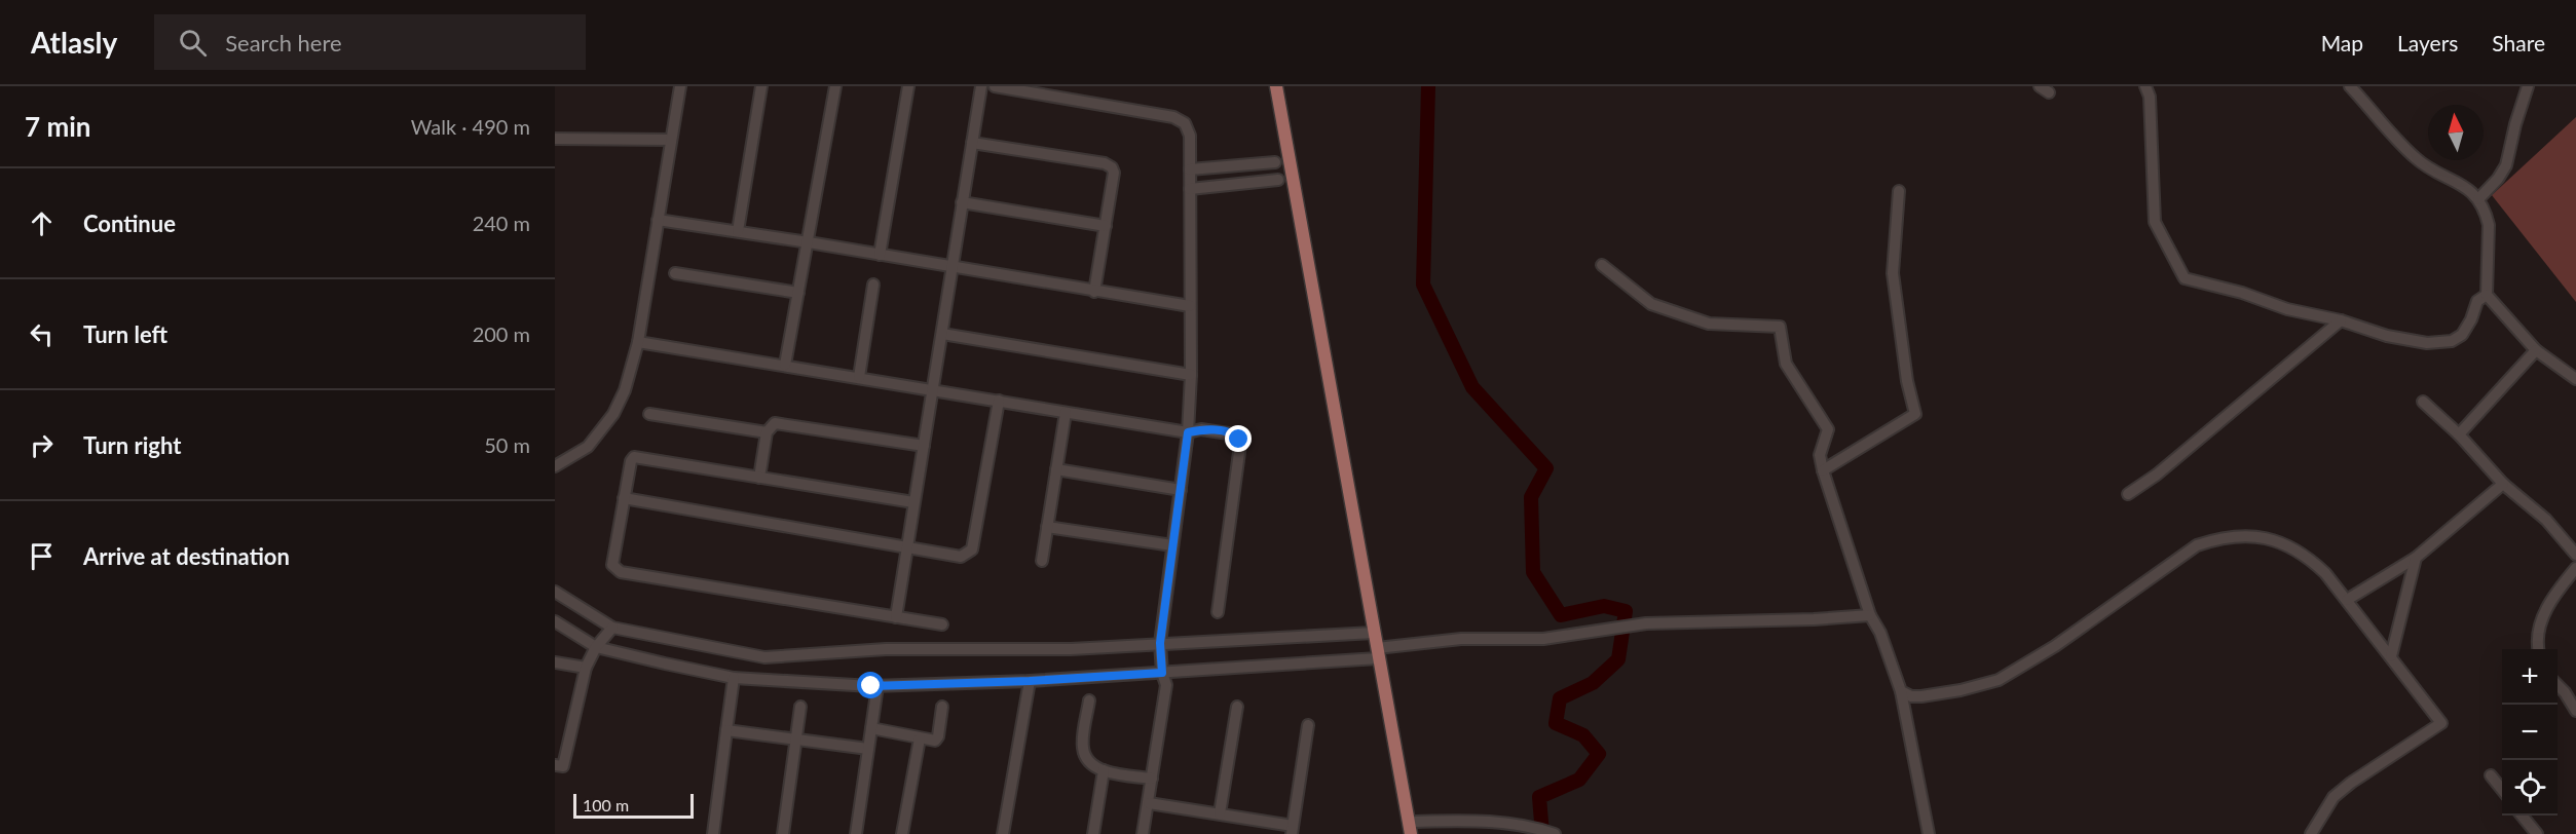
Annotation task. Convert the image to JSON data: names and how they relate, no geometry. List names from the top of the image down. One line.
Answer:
{"scale_bar":"100 m","north":"top","page":{"header":"Atlasly","search":"Search here","nav":["Map","Layers","Share"],"heading":["7 min","Walk · 490 m"],"list":[["Continue","240 m"],["Turn left","200 m"],["Turn right","50 m"],"Arrive at destination"],"map_buttons":["+","−"],"scale":"100 m"}}
